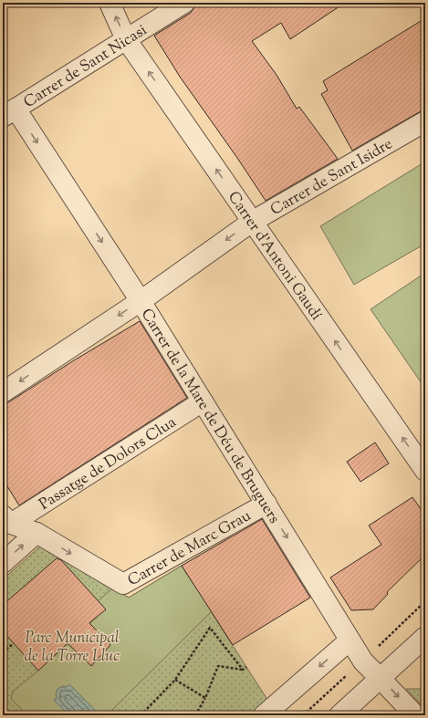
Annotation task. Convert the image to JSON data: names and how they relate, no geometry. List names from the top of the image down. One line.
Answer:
{"streets":{"street":["Carrer de Sant Nicasi","Carrer de Sant Isidre","Carrer d'Antoni Gaudí","Carrer de la Mare de Déu de Bruguers","Passatge de Dolors Clua","Carrer de Marc Grau"]},"crossings":[["Carrer de Sant Nicasi","Carrer d'Antoni Gaudí"],["Carrer de Sant Nicasi","Carrer de la Mare de Déu de Bruguers"],["Carrer de Sant Isidre","Carrer d'Antoni Gaudí"],["Carrer de Sant Isidre","Carrer de la Mare de Déu de Bruguers"],["Carrer de la Mare de Déu de Bruguers","Passatge de Dolors Clua"],["Carrer de la Mare de Déu de Bruguers","Carrer de Marc Grau"]],"one_way":["Carrer de Sant Isidre","Carrer d'Antoni Gaudí","Carrer de la Mare de Déu de Bruguers","Carrer de Marc Grau"],"parks":["Parc Municipal de la Torre Lluc"]}
